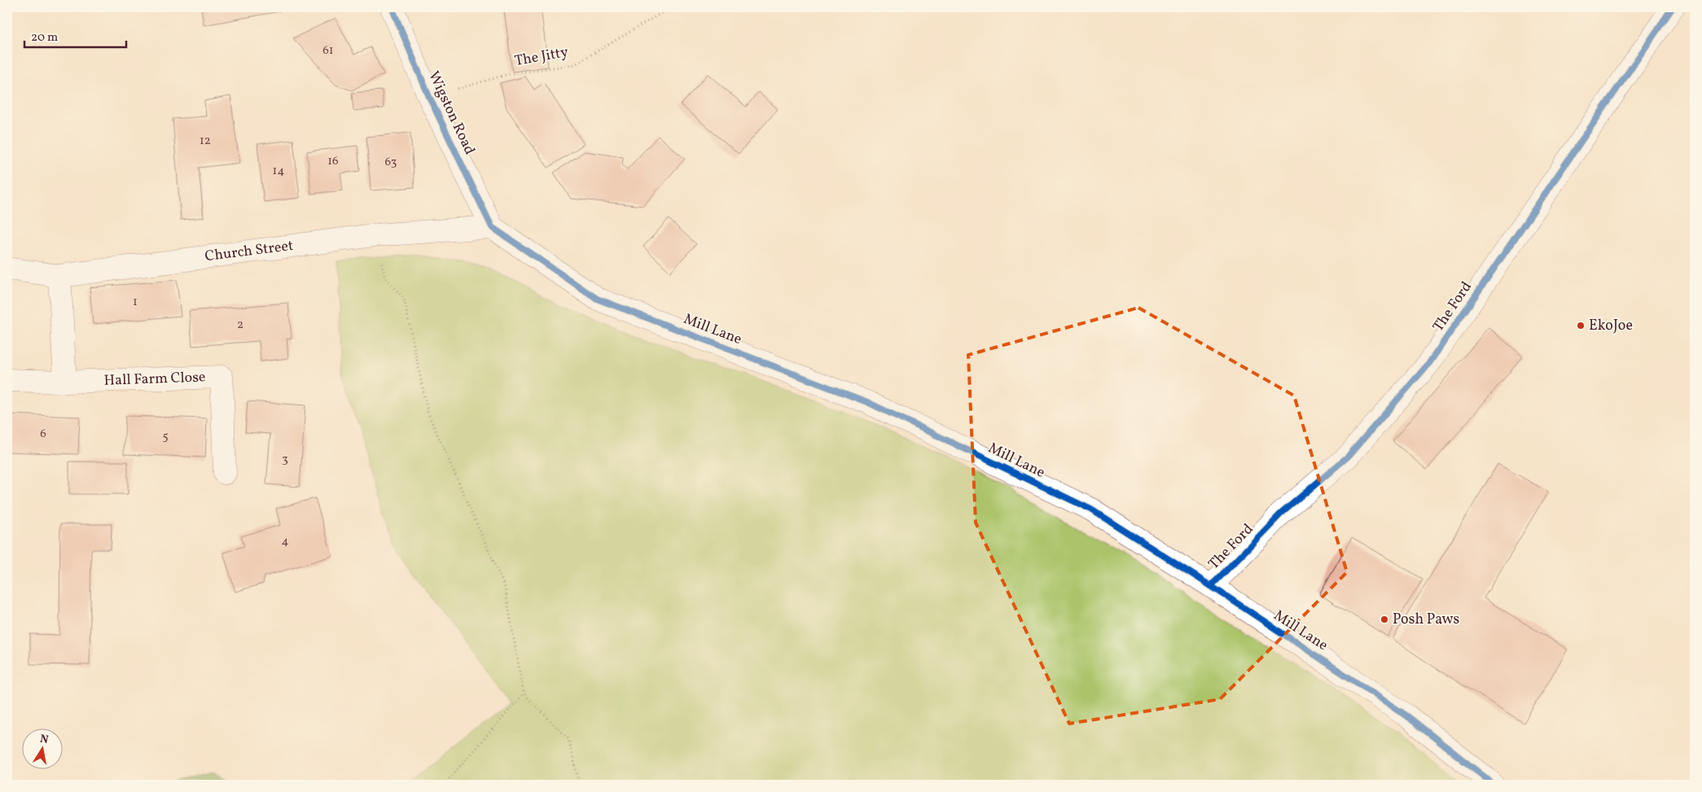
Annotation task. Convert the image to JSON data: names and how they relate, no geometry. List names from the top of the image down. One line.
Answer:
{"streets":{"street":["Wigston Road","Church Street","The Ford","Mill Lane","Hall Farm Close"],"path":["The Jitty"]},"crossings":[["The Jitty","Wigston Road"],["Wigston Road","Church Street"],["Wigston Road","Mill Lane"],["Church Street","Mill Lane"],["The Ford","Mill Lane"]],"places":["EkoJoe","Posh Paws"],"house_numbers":["61","12","16","63","14","1","2","6","5","3","4"],"scale_bar":"20 m","north":"top"}
